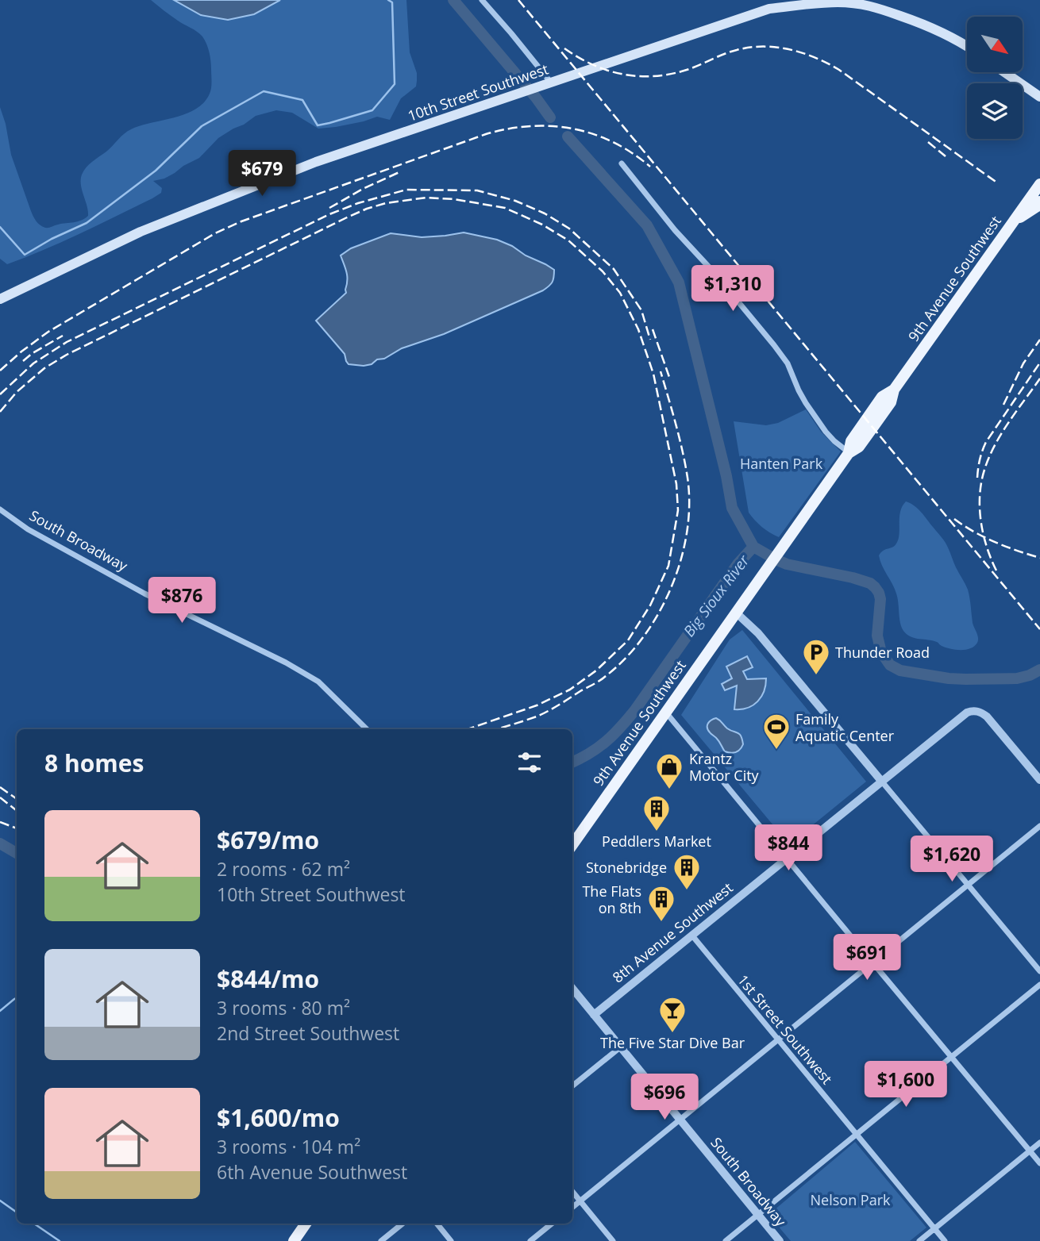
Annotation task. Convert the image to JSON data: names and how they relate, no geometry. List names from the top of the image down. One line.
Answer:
{"streets":{"main road":["10th Street Southwest","9th Avenue Southwest"],"street":["South Broadway","8th Avenue Southwest","1st Street Southwest"]},"crossings":[["South Broadway","8th Avenue Southwest"],["8th Avenue Southwest","1st Street Southwest"]],"water":["Big Sioux River"],"parks":["Hanten Park","Nelson Park"],"places":{"parking":["Thunder Road"],"sports":["Family Aquatic Center"],"shop":["Krantz Motor City"],"building":["Peddlers Market","Stonebridge","The Flats on 8th"],"bar":["The Five Star Dive Bar"]},"north":"bottom right","page":{"price":["$679","$1,310","$876","$844","$1,620","$691","$1,600","$696"],"heading":"8 homes","list":[{"name":"$679/mo","note":"2 rooms · 62 m² · 10th Street Southwest"},{"name":"$844/mo","note":"3 rooms · 80 m² · 2nd Street Southwest"},{"name":"$1,600/mo","note":"3 rooms · 104 m² · 6th Avenue Southwest"}]}}
